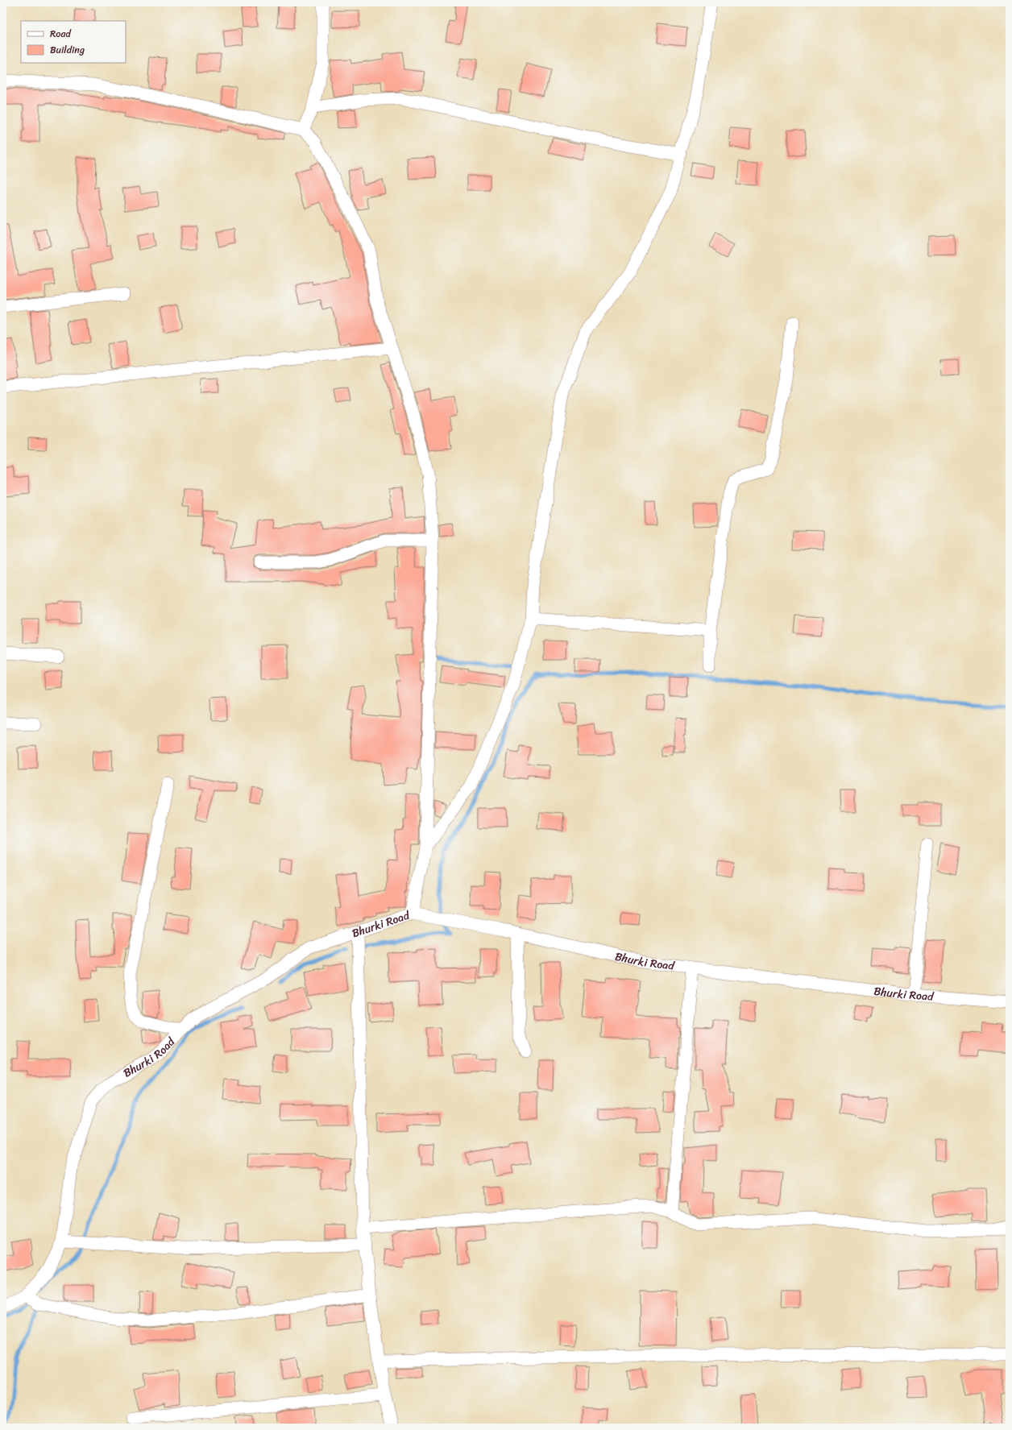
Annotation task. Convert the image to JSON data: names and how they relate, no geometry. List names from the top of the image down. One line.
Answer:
{"streets":{"street":["Bhurki Road"]},"legend":["Road","Building"]}
